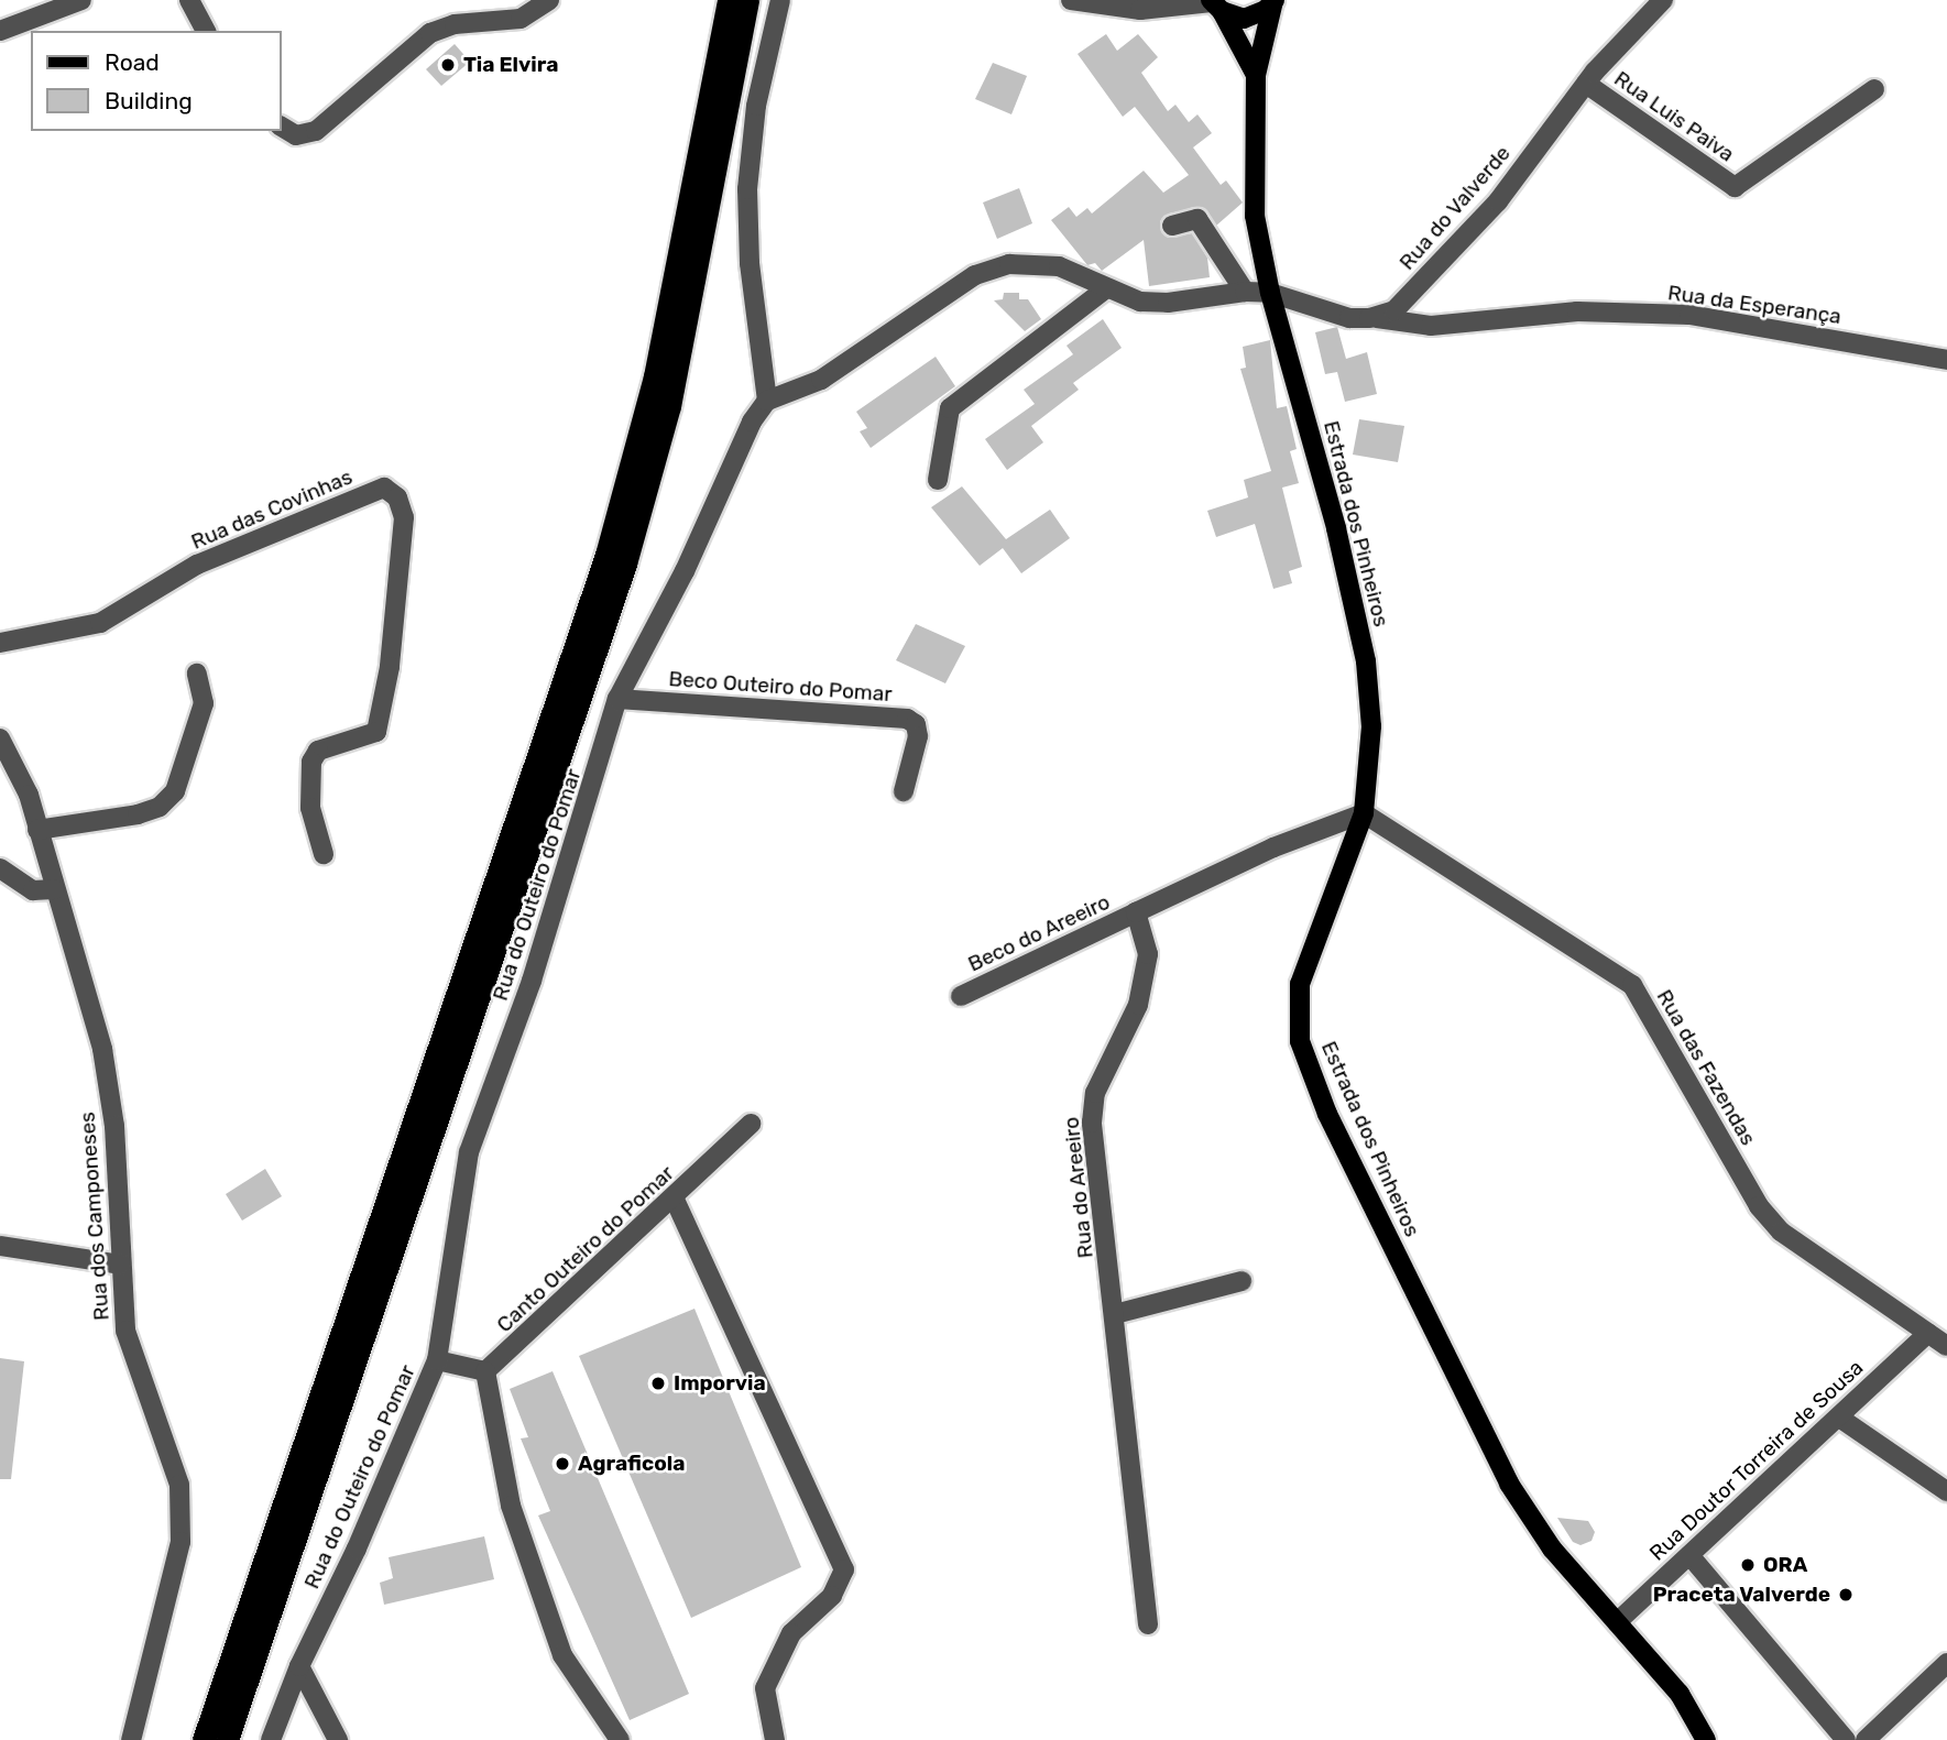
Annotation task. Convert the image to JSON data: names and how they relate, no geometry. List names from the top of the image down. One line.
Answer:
{"streets":{"main road":["Estrada dos Pinheiros"],"street":["Rua Luis Paiva","Rua do Valverde","Rua da Esperança","Rua das Covinhas","Beco Outeiro do Pomar","Rua do Outeiro do Pomar","Beco do Areeiro","Rua das Fazendas","Rua do Areeiro","Rua dos Camponeses","Canto Outeiro do Pomar","Rua Doutor Torreira de Sousa"]},"crossings":[["Rua Luis Paiva","Rua do Valverde"],["Rua do Valverde","Rua da Esperança"],["Estrada dos Pinheiros","Rua das Fazendas"],["Estrada dos Pinheiros","Rua Doutor Torreira de Sousa"],["Beco Outeiro do Pomar","Rua do Outeiro do Pomar"],["Beco do Areeiro","Rua do Areeiro"],["Rua das Fazendas","Rua Doutor Torreira de Sousa"]],"places":["Tia Elvira","Imporvia","Agraficola","ORA","Praceta Valverde"],"legend":["Road","Building"]}
